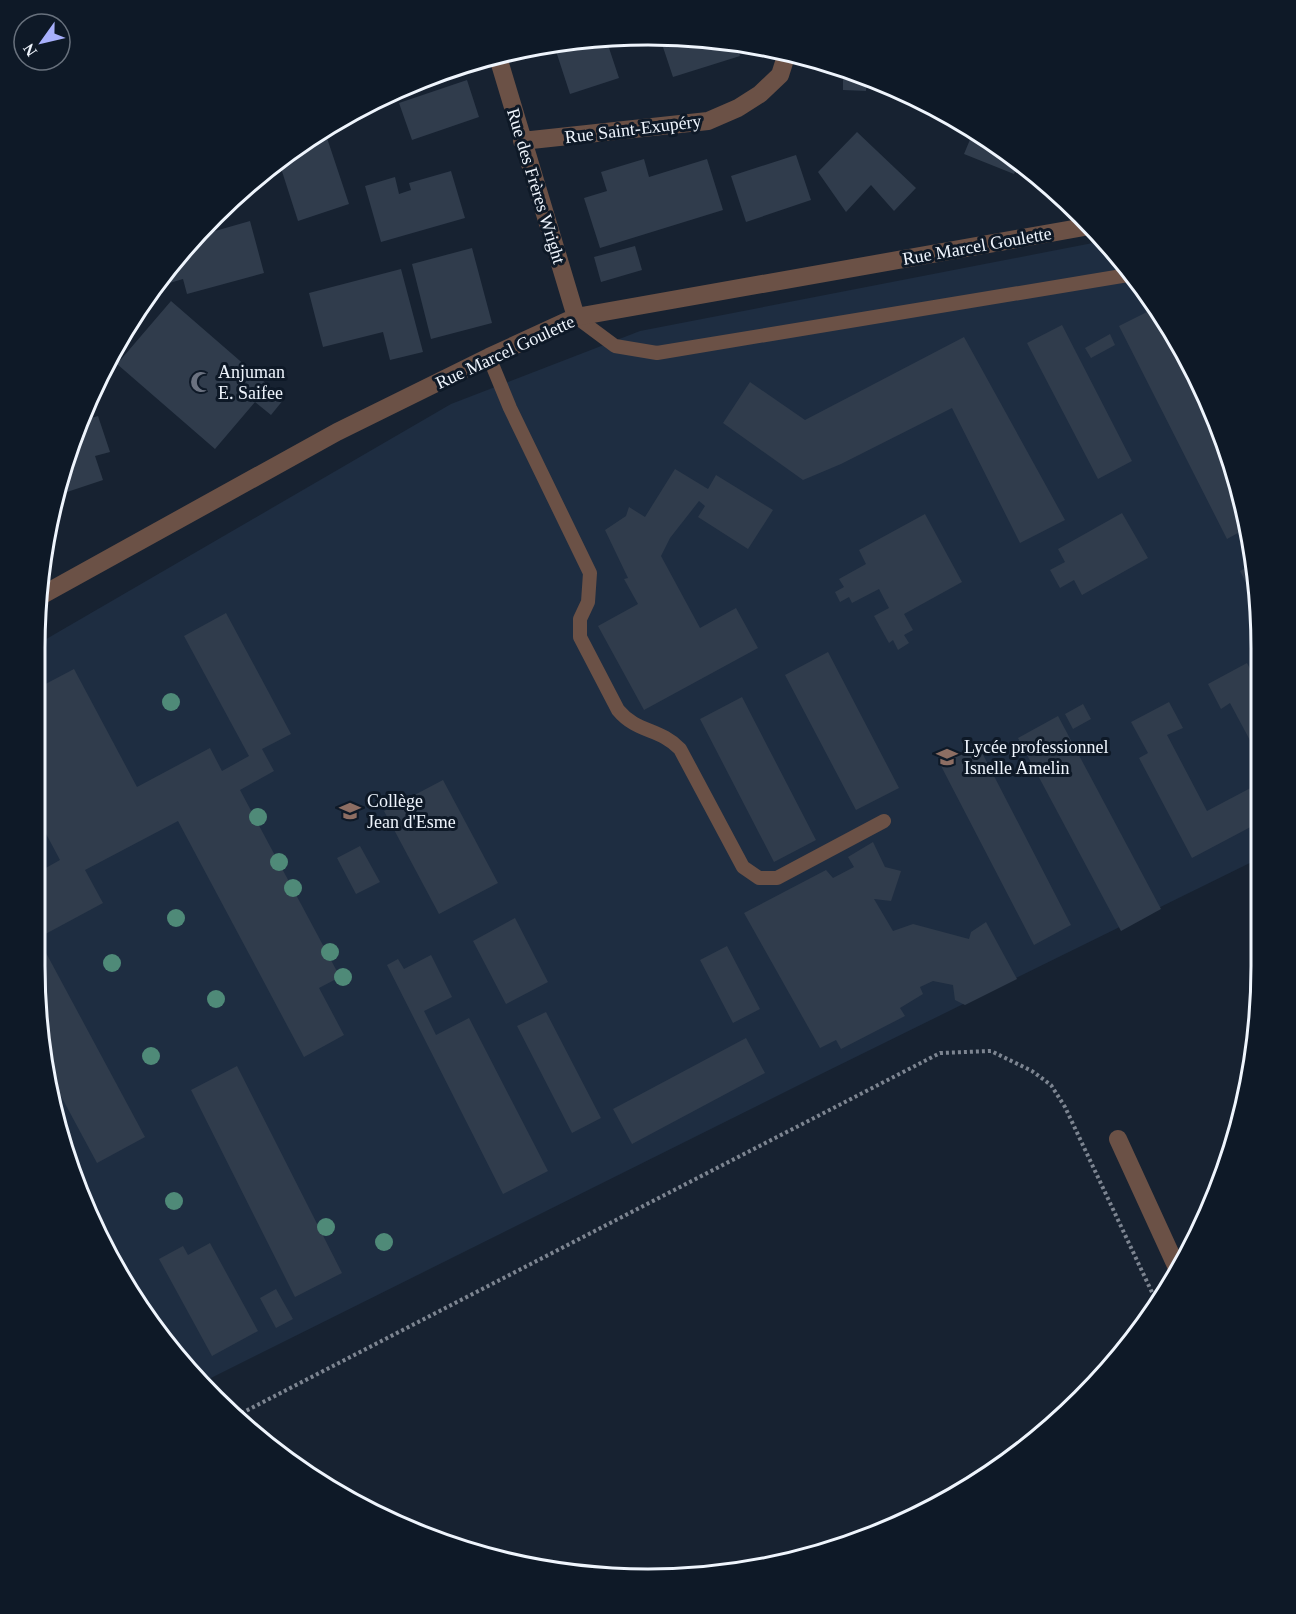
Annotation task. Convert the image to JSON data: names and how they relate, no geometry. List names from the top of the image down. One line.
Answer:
{"streets":{"street":["Rue Saint-Exupéry","Rue des Frères Wright","Rue Marcel Goulette"]},"crossings":[["Rue Saint-Exupéry","Rue des Frères Wright"],["Rue des Frères Wright","Rue Marcel Goulette"]],"places":{"mosque":["Anjuman E. Saifee"],"school or university":["Lycée professionnel Isnelle Amelin","Collège Jean d'Esme"]},"north":"bottom left"}
